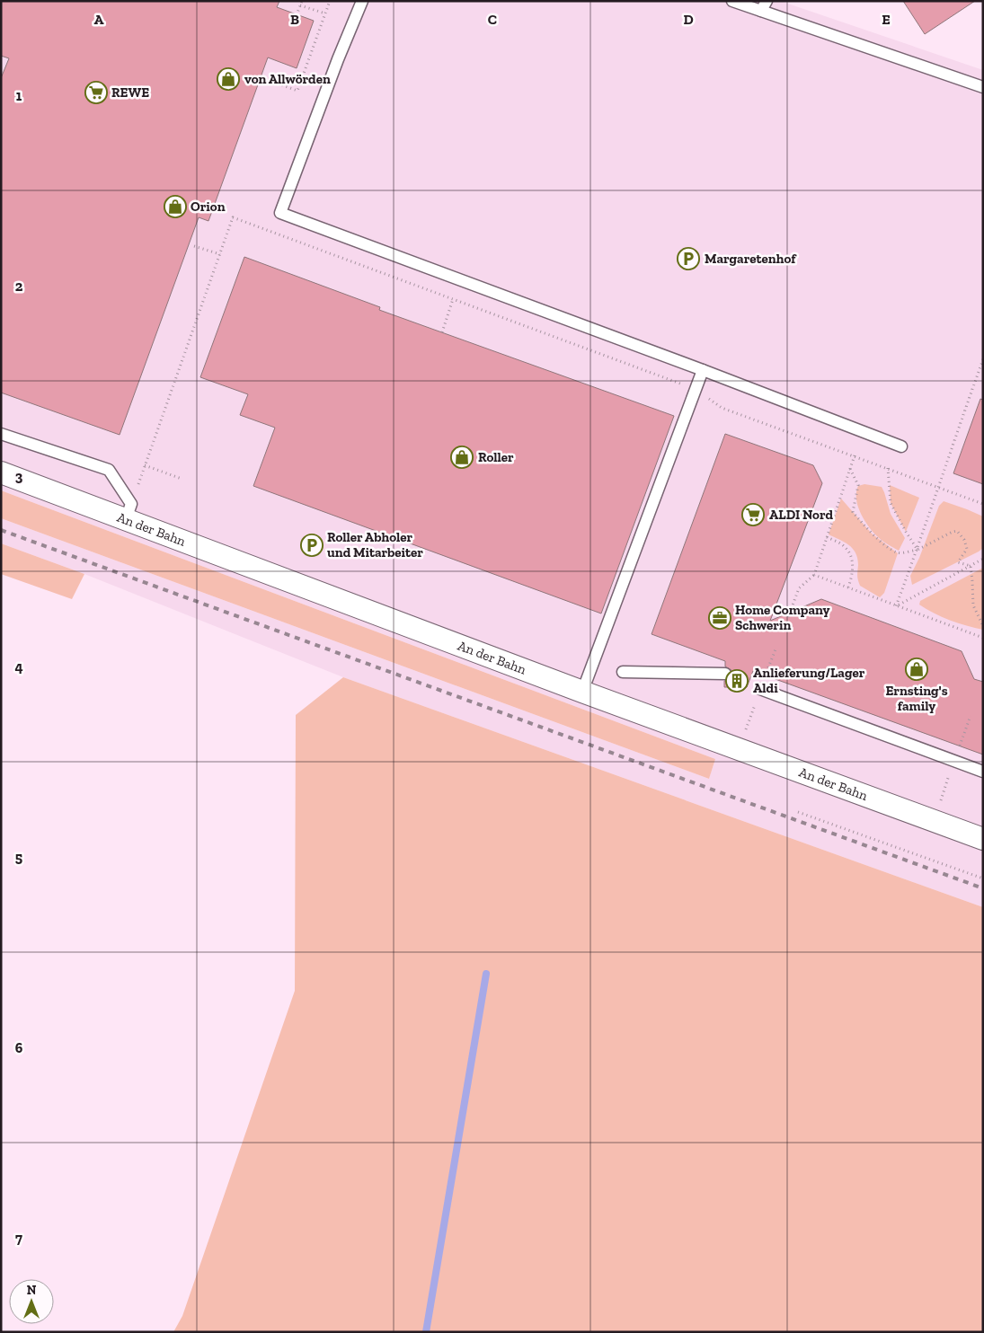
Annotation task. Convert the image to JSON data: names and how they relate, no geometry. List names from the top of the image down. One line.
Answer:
{"streets":{"street":["An der Bahn"]},"places":{"shop":["von Allwörden","Orion","Roller","Ernsting's family"],"supermarket":["REWE","ALDI Nord"],"parking":["Margaretenhof","Roller Abholer und Mitarbeiter"],"office":["Home Company Schwerin"],"building":["Anlieferung/Lager Aldi"]},"north":"top","grid":{"columns":["A","B","C","D","E"],"rows":["1","2","3","4","5","6","7"]}}
